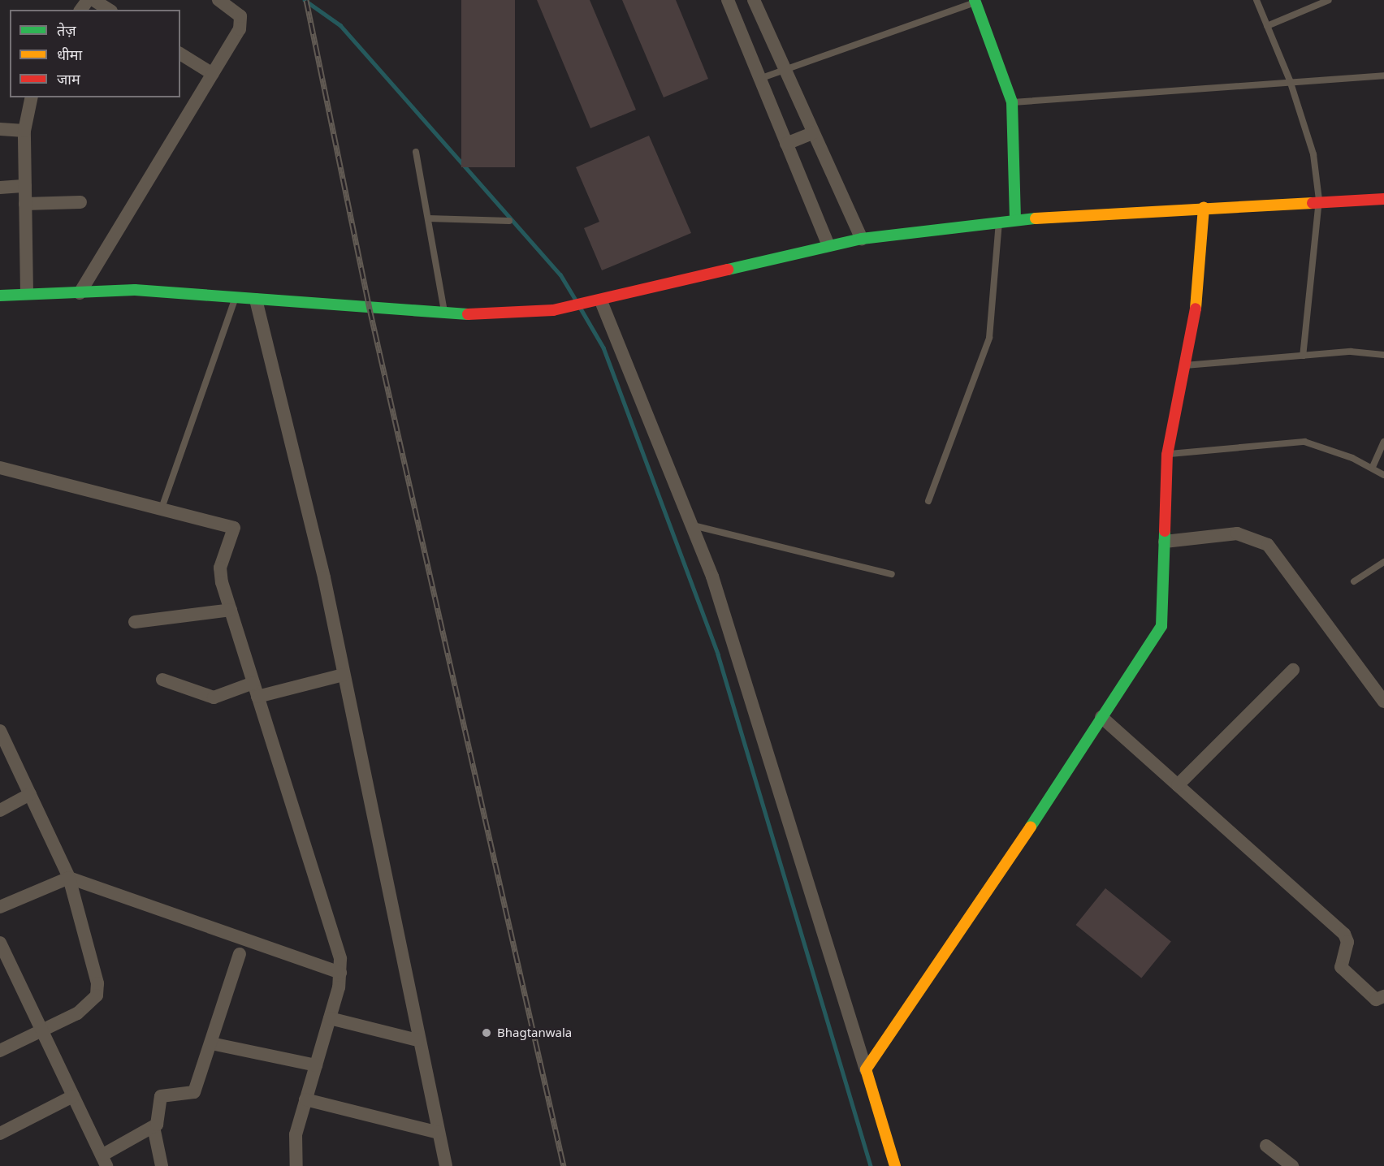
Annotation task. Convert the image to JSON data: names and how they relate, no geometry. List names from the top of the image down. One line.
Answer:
{"places":["Bhagtanwala"],"legend":["तेज़","धीमा","जाम"]}
